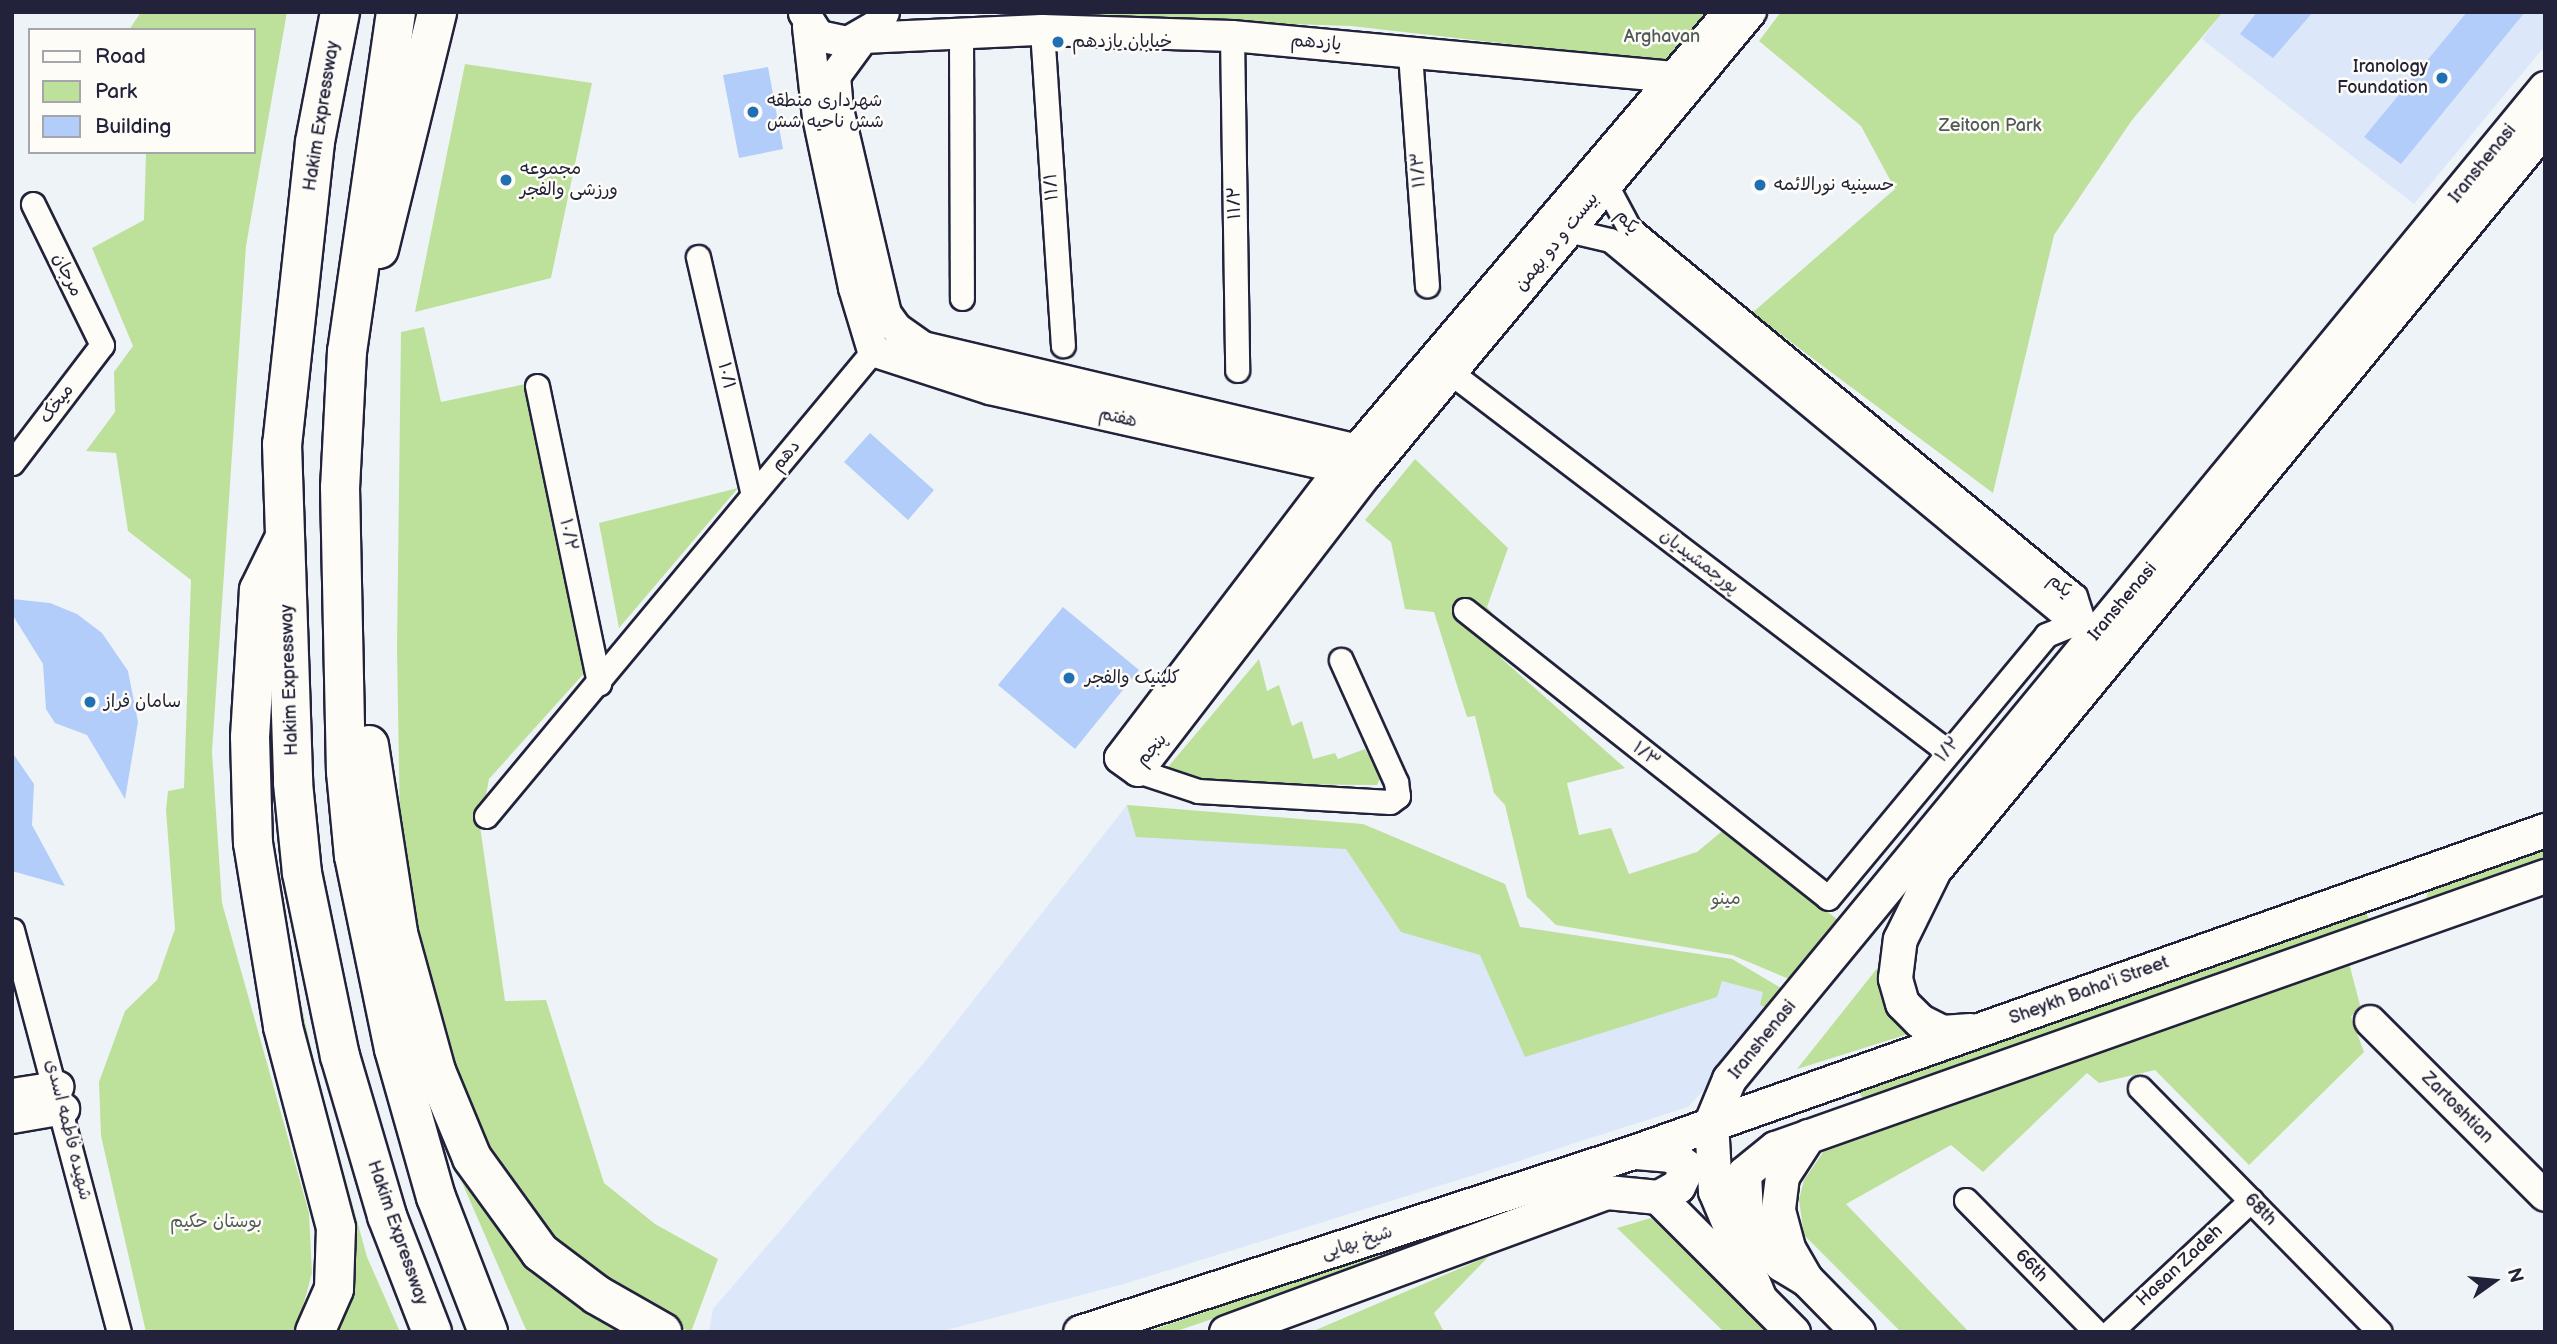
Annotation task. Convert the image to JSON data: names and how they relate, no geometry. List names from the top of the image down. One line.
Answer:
{"streets":{"highway":["Hakim Expressway"],"main road":["Iranshenasi","Sheykh Baha'i Street","شیخ بهایی"],"street":["یازدهم","۱۱/۳","۱۱/۱","۱۱/۲","یکم","بیست و دو بهمن","مرجان","۱۰/۱","میخک","هفتم","دهم","۱۰/۲","پورجمشیدیان","پنجم","۱/۲","۱/۳","Zartoshtian","شهیده فاطمه اسدی","68th","66th","Hasan Zadeh"]},"crossings":[["یازدهم","۱۱/۳"],["یازدهم","۱۱/۱"],["یازدهم","۱۱/۲"],["یازدهم","بیست و دو بهمن"],["Iranshenasi","یکم"],["Iranshenasi","۱/۲"],["Iranshenasi","Sheykh Baha'i Street"],["یکم","بیست و دو بهمن"],["یکم","۱/۲"],["بیست و دو بهمن","هفتم"],["بیست و دو بهمن","پورجمشیدیان"],["بیست و دو بهمن","پنجم"],["مرجان","میخک"],["۱۰/۱","دهم"],["هفتم","دهم"],["هفتم","پنجم"],["دهم","۱۰/۲"],["پورجمشیدیان","۱/۲"],["۱/۲","۱/۳"],["Sheykh Baha'i Street","شیخ بهایی"],["68th","Hasan Zadeh"]],"parks":["Arghavan","Zeitoon Park","مینو","بوستان حکیم"],"places":["خیابان یازدهم","Iranology Foundation","شهرداری منطقه شش ناحیه شش","مجموعه ورزشی والفجر","حسینیه نورالائمه","کلینیک والفجر","سامان فراز"],"legend":["Road","Park","Building"],"north":"right"}
